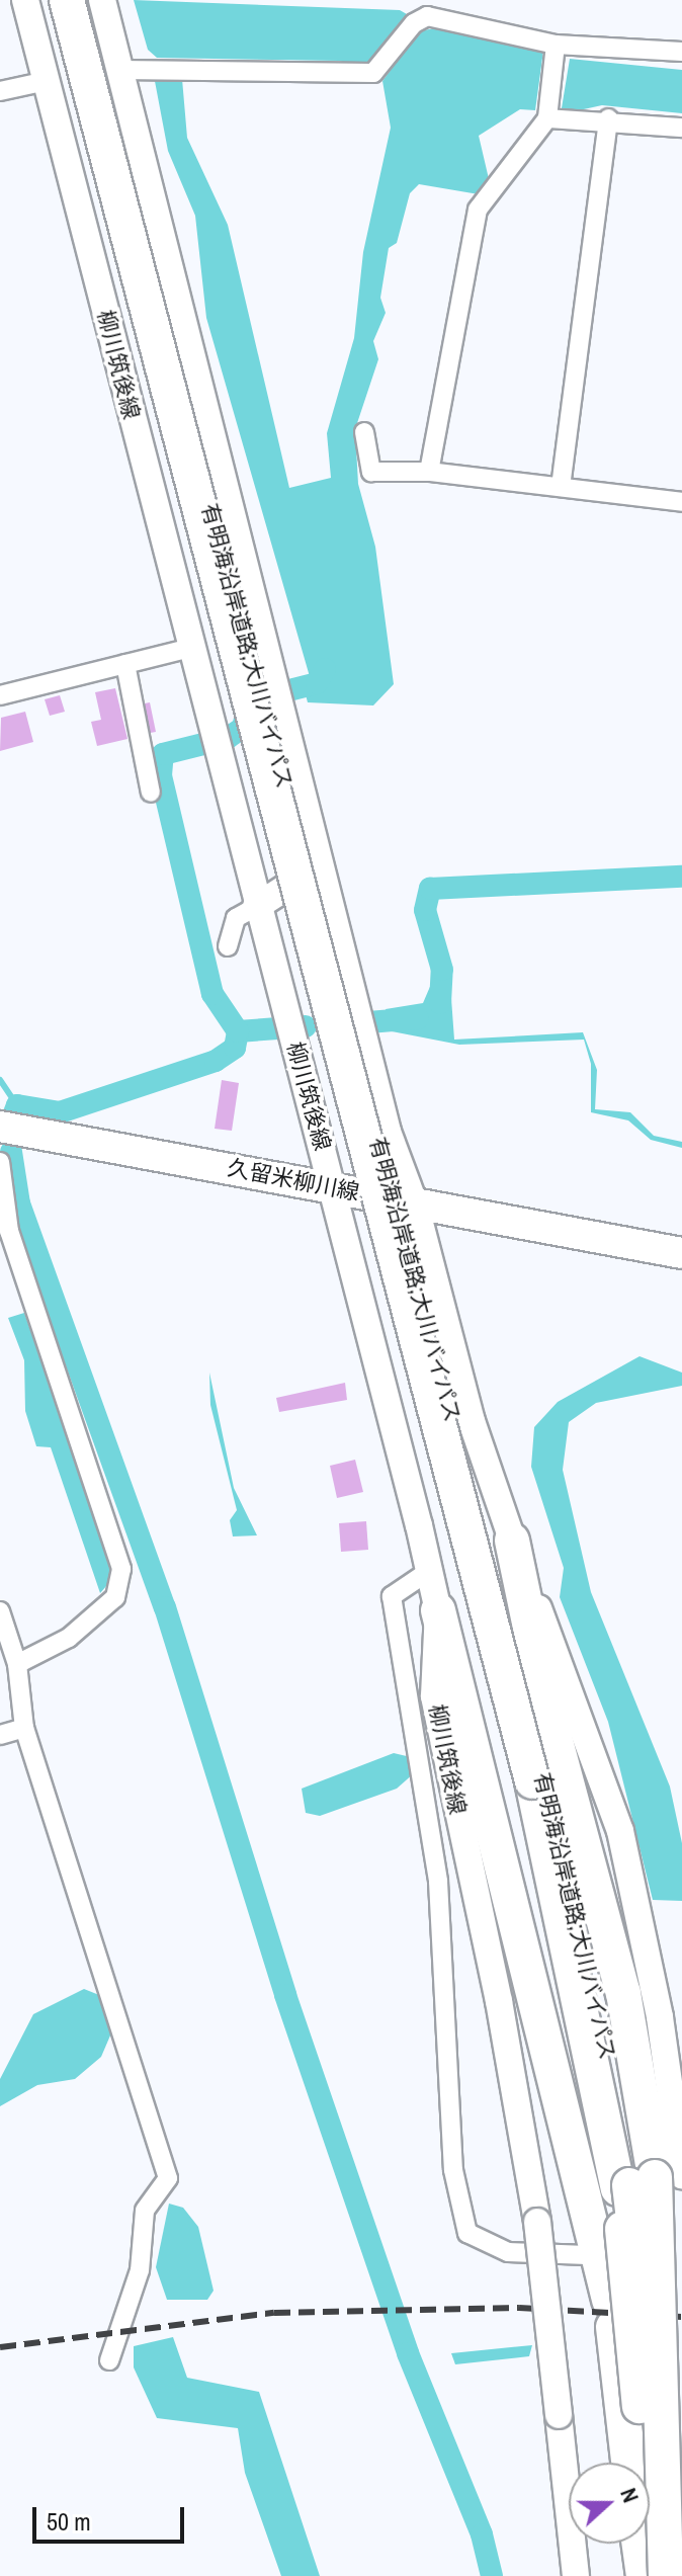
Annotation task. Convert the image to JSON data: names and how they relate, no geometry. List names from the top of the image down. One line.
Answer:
{"streets":{"highway":["有明海沿岸道路;大川バイパス"],"main road":["柳川筑後線","久留米柳川線"]},"crossings":[["柳川筑後線","久留米柳川線"]],"scale_bar":"50 m","north":"right"}
